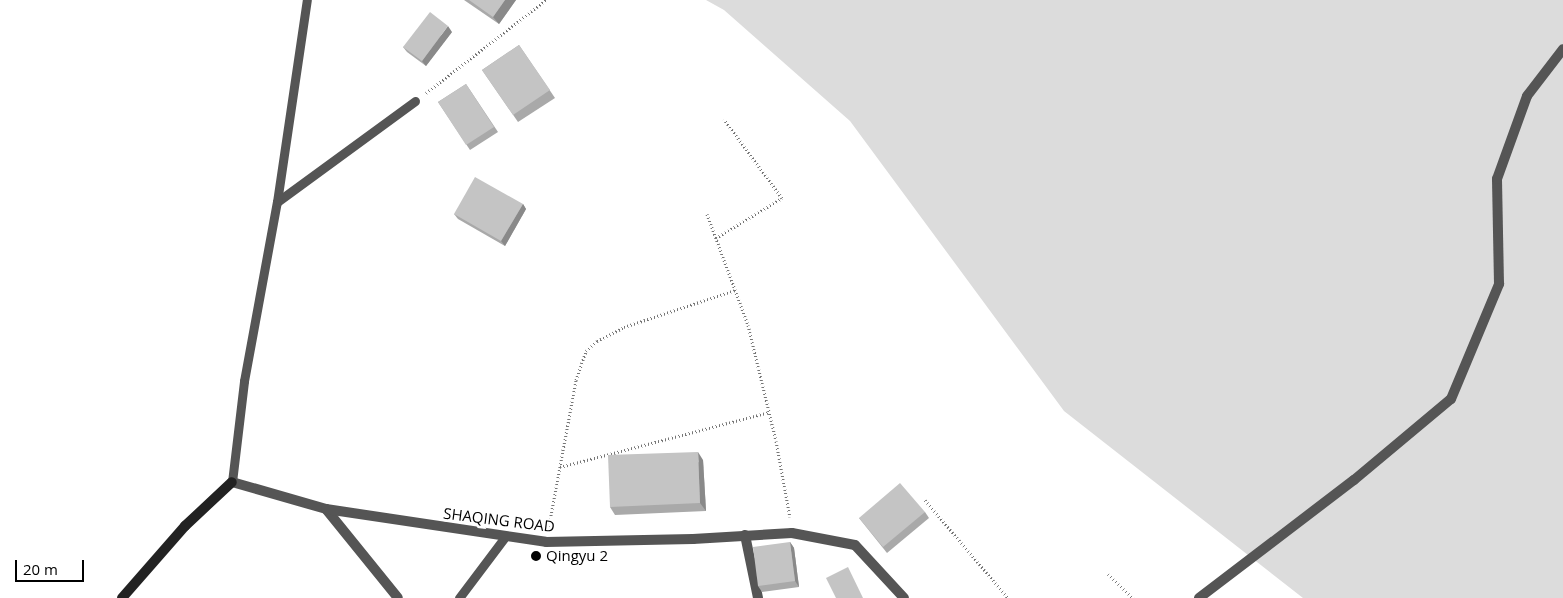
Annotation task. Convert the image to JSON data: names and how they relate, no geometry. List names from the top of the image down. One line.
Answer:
{"streets":{"street":["SHAQING ROAD"]},"places":["Qingyu 2"],"scale_bar":"20 m"}
